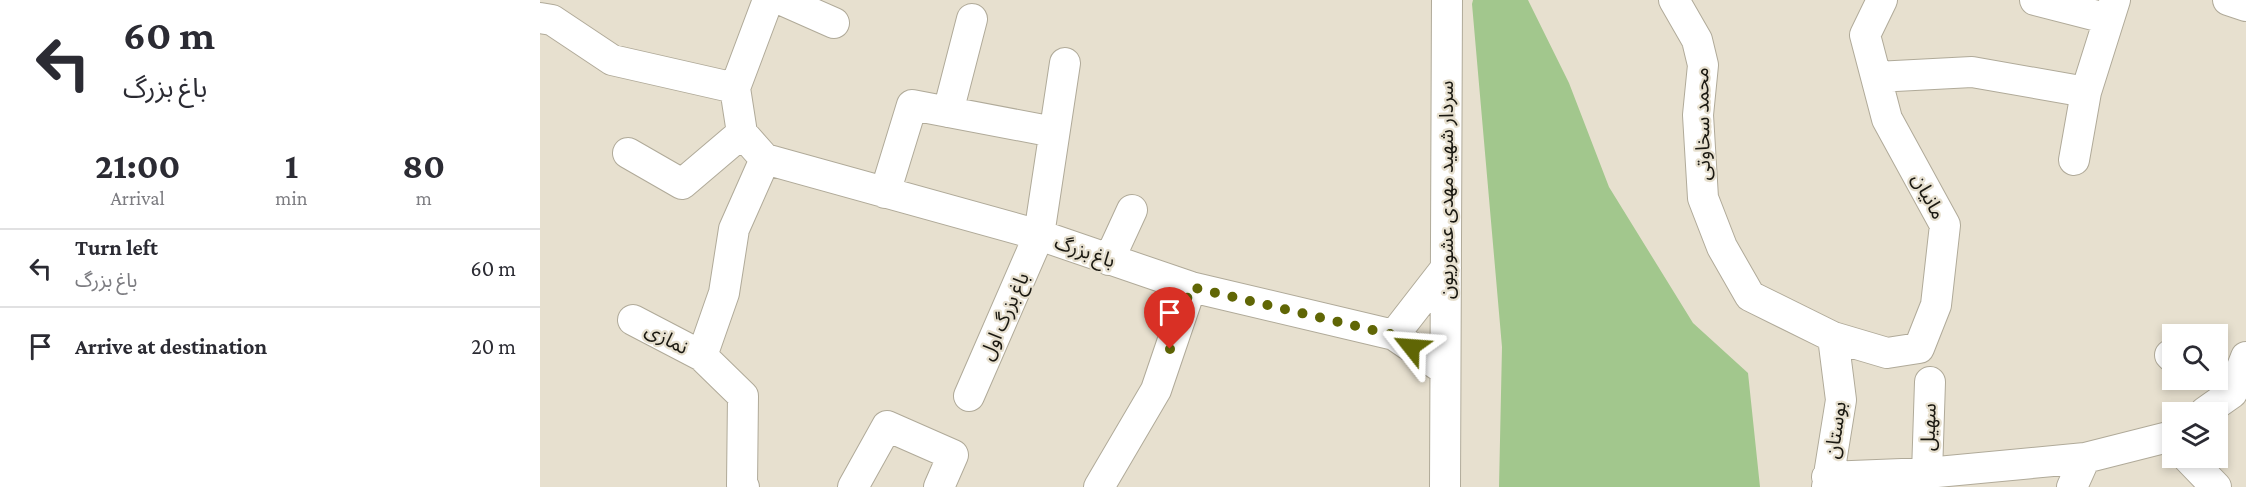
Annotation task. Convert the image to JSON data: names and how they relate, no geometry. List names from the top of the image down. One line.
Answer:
{"streets":{"street":["محمد سخاوتی","سردار شهید مهدی عشوریون","مانیان","باغ بزرگ","باغ بزرگ اول","نمازی","سهیل","بوستان"]},"crossings":[["محمد سخاوتی","مانیان"],["محمد سخاوتی","بوستان"],["مانیان","بوستان"],["باغ بزرگ","باغ بزرگ اول"]],"page":{"turn":["60 m","باغ بزرگ"],"eta":["21:00","Arrival","1","min","80","m"],"list":[{"name":"Turn left","note":"باغ بزرگ","value":"60 m"},{"name":"Arrive at destination","value":"20 m"}]}}
